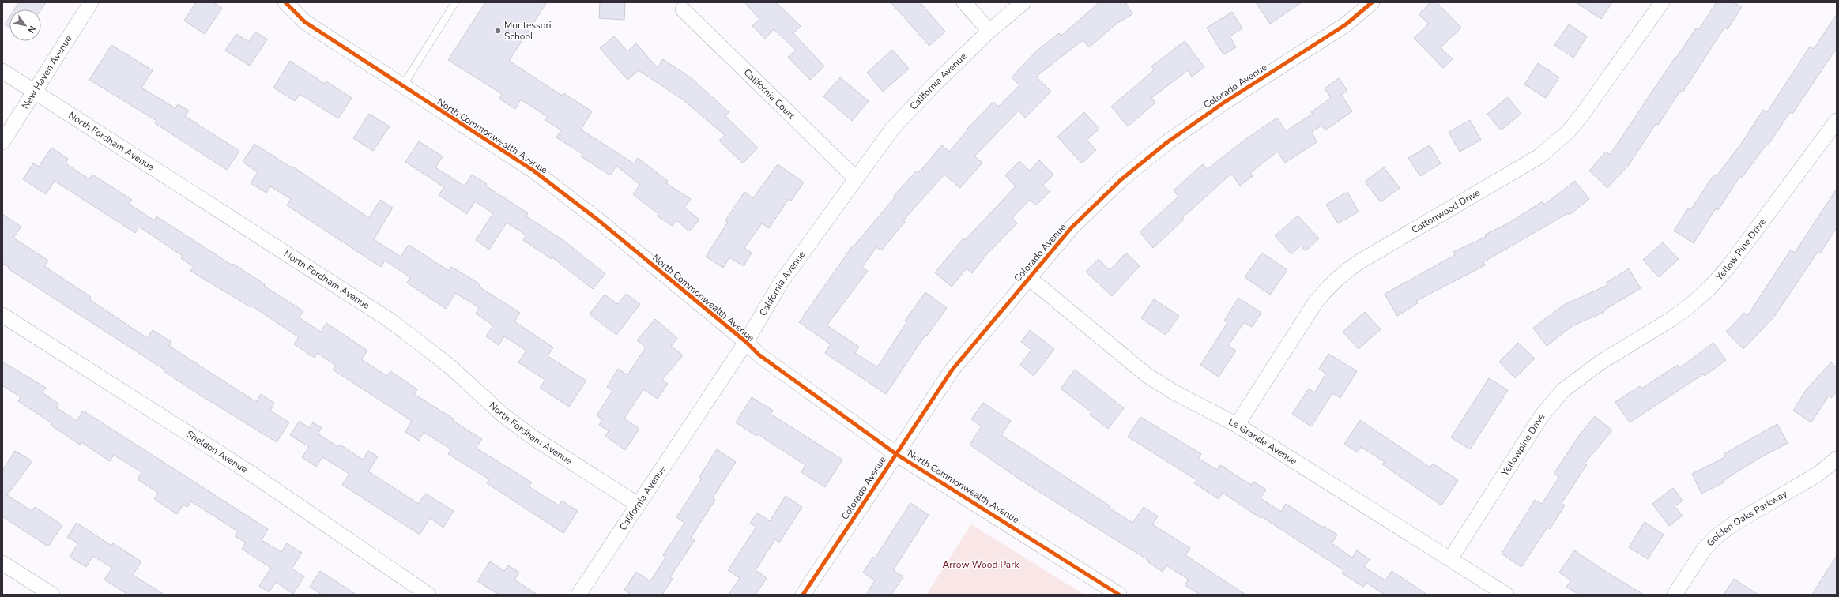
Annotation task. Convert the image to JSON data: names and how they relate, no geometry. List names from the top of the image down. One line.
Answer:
{"streets":{"street":["New Haven Avenue","California Avenue","Colorado Avenue","California Court","North Commonwealth Avenue","North Fordham Avenue","Cottonwood Drive","Yellow Pine Drive","Le Grande Avenue","Yellowpine Drive","Sheldon Avenue","Golden Oaks Parkway"]},"crossings":[["New Haven Avenue","North Fordham Avenue"],["California Avenue","California Court"],["California Avenue","North Commonwealth Avenue"],["California Avenue","North Fordham Avenue"],["Colorado Avenue","North Commonwealth Avenue"],["Colorado Avenue","Le Grande Avenue"],["Cottonwood Drive","Le Grande Avenue"],["Yellow Pine Drive","Yellowpine Drive"],["Le Grande Avenue","Yellowpine Drive"]],"parks":["Arrow Wood Park"],"places":["Montessori School"],"north":"bottom right"}
